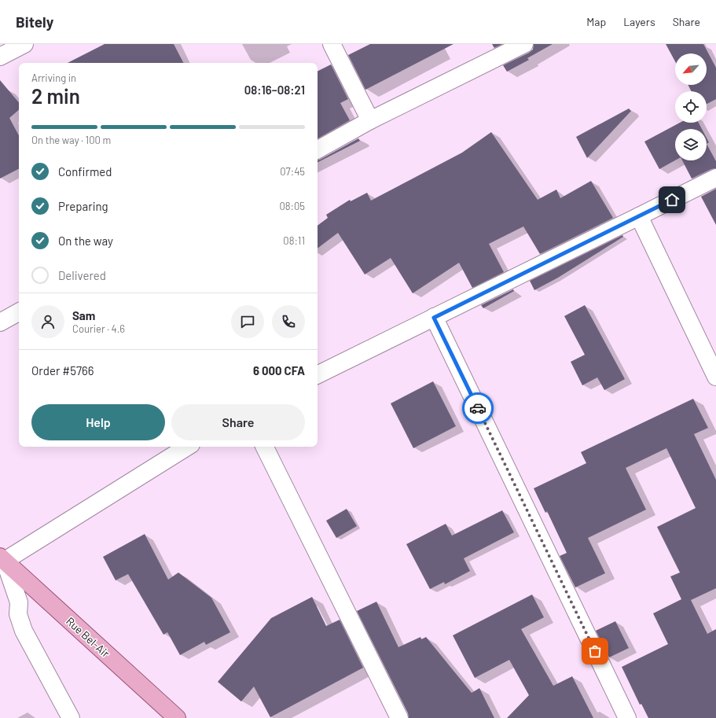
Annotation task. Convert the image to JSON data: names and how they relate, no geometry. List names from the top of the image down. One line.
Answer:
{"streets":{"main road":["Rue Bel-Air"]},"north":"bottom left","page":{"header":"Bitely","nav":["Map","Layers","Share"],"heading":["2 min","Arriving in","08:16–08:21"],"panel":["Sam","Courier · 4.6","Order #5766","6 000 CFA"],"bar":"On the way · 100 m","list":[["Confirmed","07:45"],["Preparing","08:05"],["On the way","08:11"],"Delivered"],"buttons":["Help","Share"]}}
